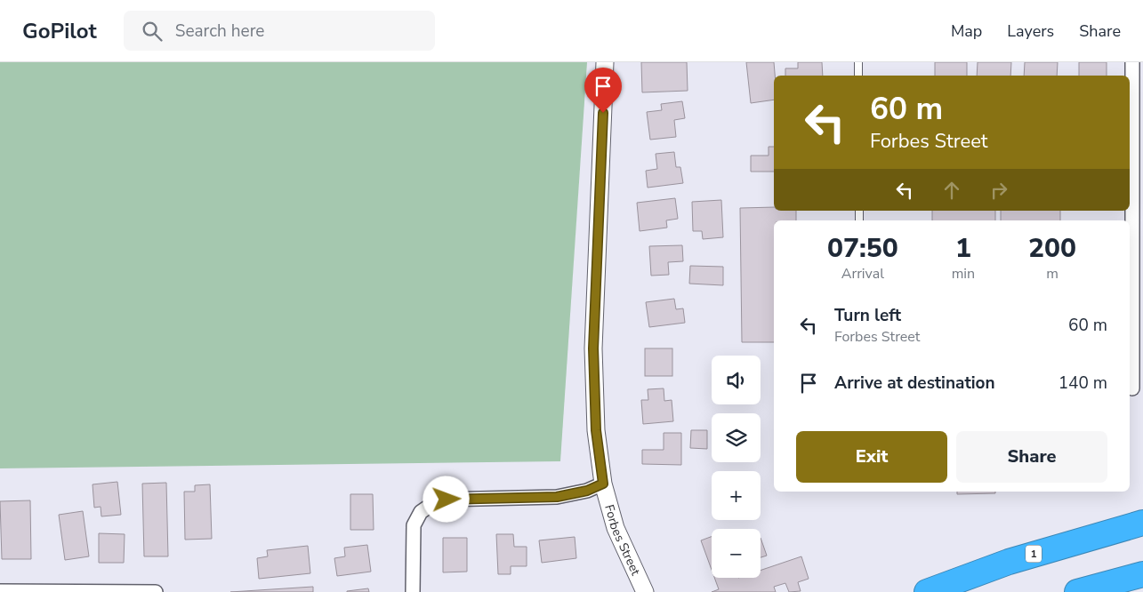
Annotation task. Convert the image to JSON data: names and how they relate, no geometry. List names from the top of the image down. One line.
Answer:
{"streets":{"highway":["1"],"street":["Forbes Street"]},"page":{"header":"GoPilot","search":"Search here","nav":["Map","Layers","Share"],"turn":["60 m","Forbes Street"],"eta":["07:50","Arrival","1","min","200","m"],"list":[{"name":"Turn left","note":"Forbes Street","value":"60 m"},{"name":"Arrive at destination","value":"140 m"}],"map_buttons":["+","−"],"buttons":["Exit","Share"]}}
